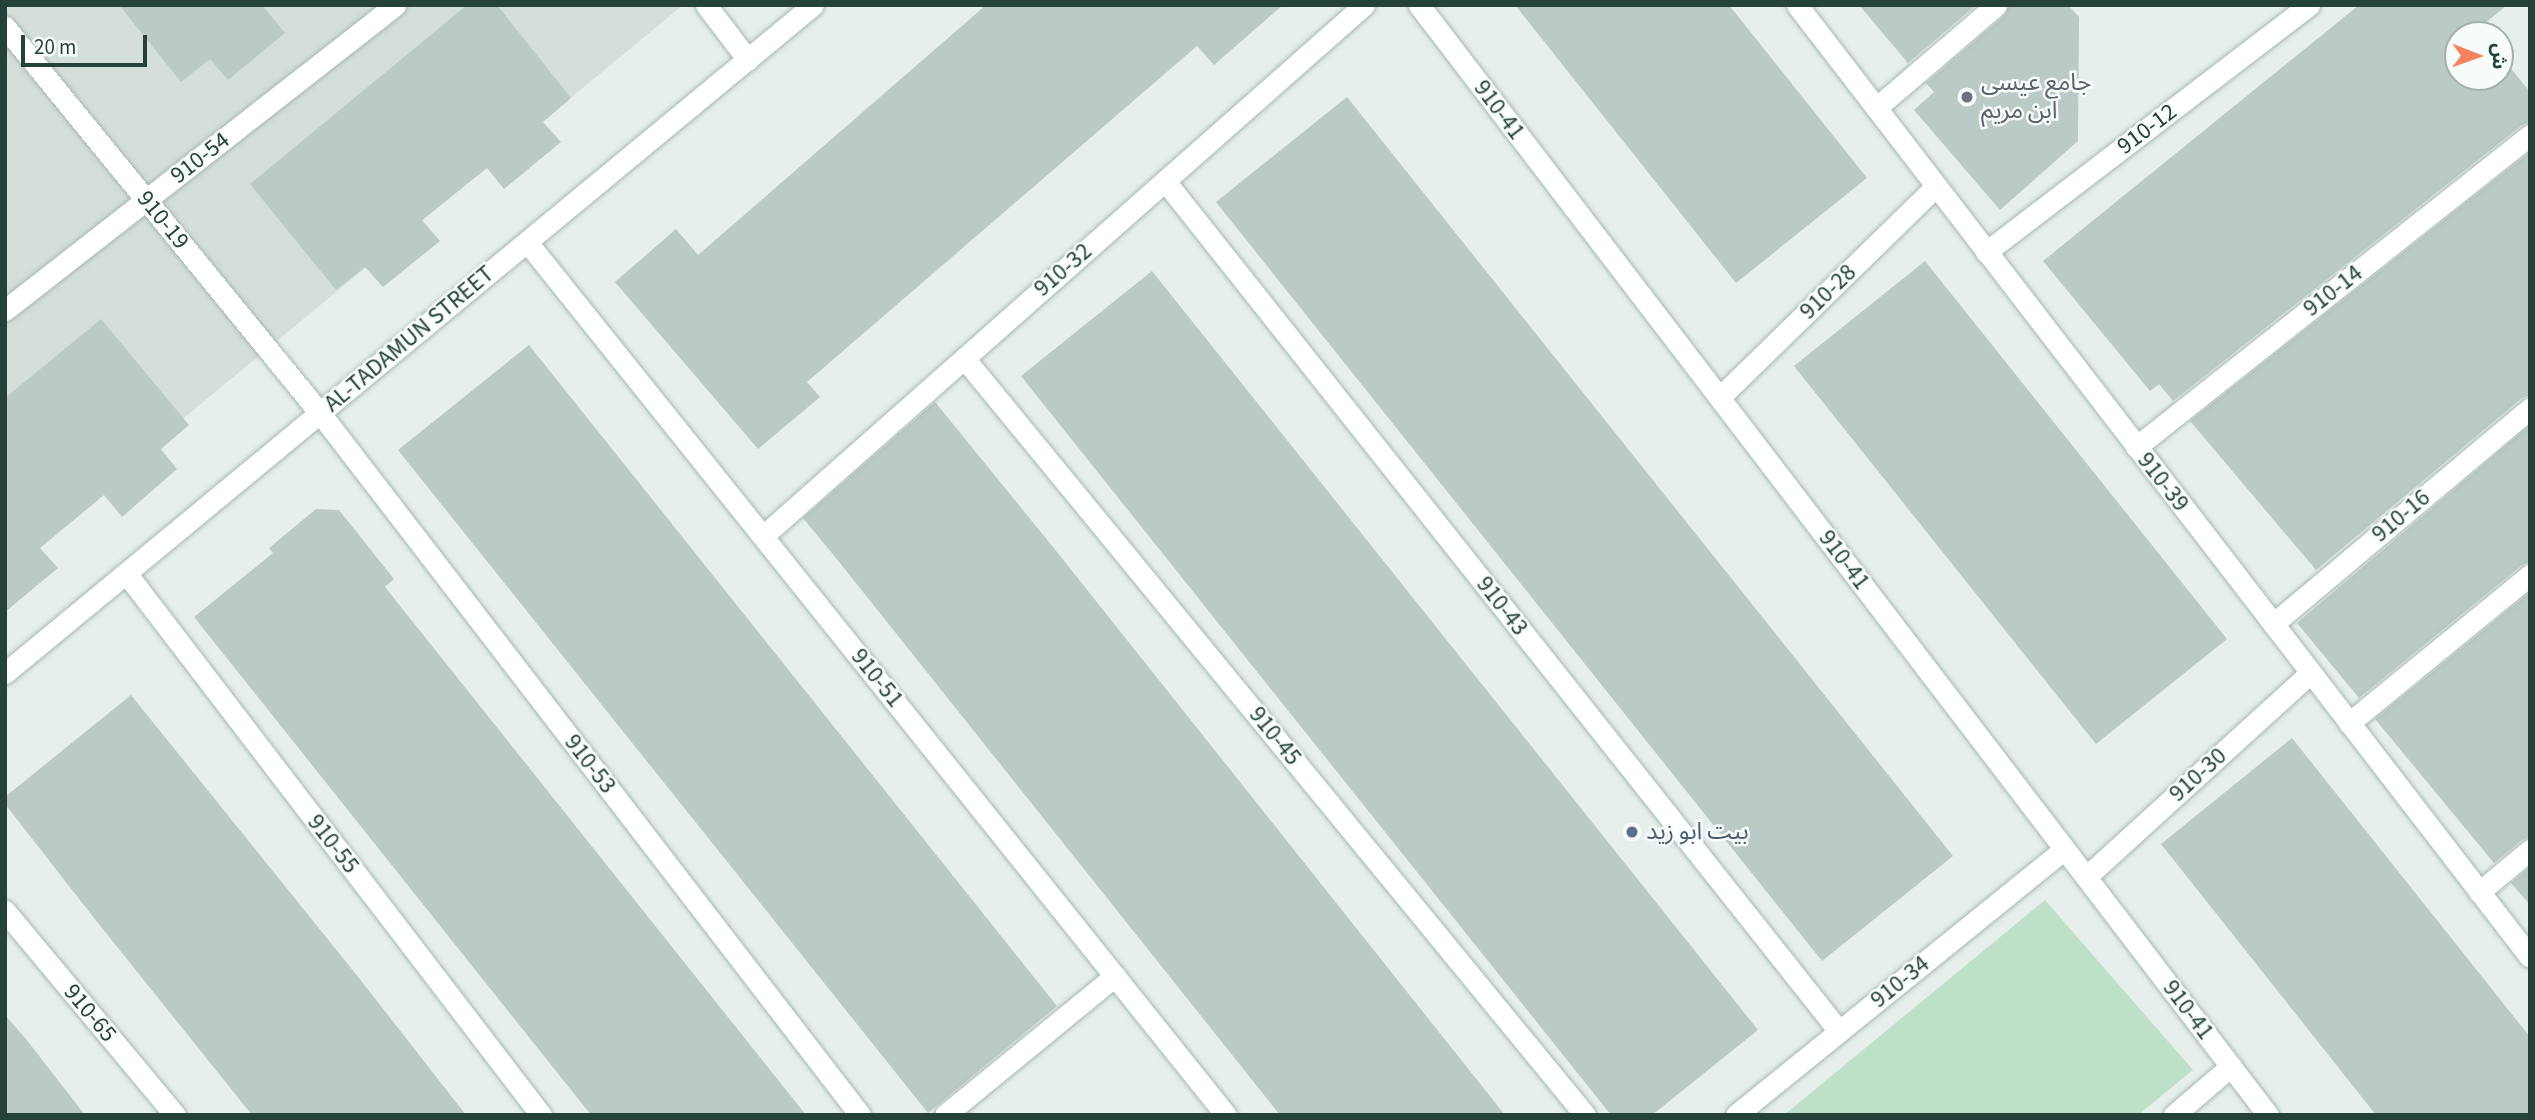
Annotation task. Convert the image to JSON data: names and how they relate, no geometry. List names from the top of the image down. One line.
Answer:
{"streets":{"street":["910-41","910-12","910-54","910-19","910-32","910-14","910-28","AL-TADAMUN STREET","910-39","910-16","910-43","910-51","910-45","910-53","910-30","910-55","910-34","910-65"]},"crossings":[["910-41","910-28"],["910-41","910-30"],["910-41","910-34"],["910-12","910-39"],["910-54","910-19"],["910-19","AL-TADAMUN STREET"],["910-19","910-53"],["910-32","910-43"],["910-32","910-51"],["910-32","910-45"],["910-14","910-39"],["910-28","910-39"],["AL-TADAMUN STREET","910-51"],["AL-TADAMUN STREET","910-53"],["AL-TADAMUN STREET","910-55"],["910-39","910-16"],["910-39","910-30"],["910-43","910-34"]],"places":["جامع عيسى ابن مريم","بيت ابو زيد"],"scale_bar":"20 m","north":"right"}
